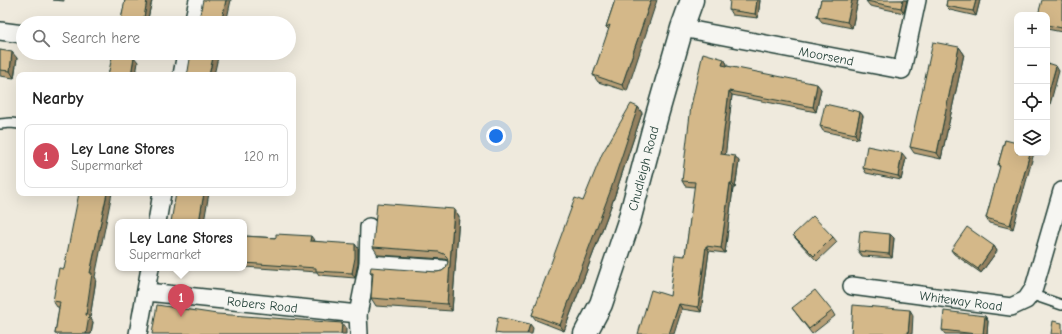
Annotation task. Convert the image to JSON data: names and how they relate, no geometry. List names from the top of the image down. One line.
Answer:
{"streets":{"main road":["Chudleigh Road"],"street":["Moorsend","Whiteway Road","Robers Road"]},"crossings":[["Moorsend","Chudleigh Road"]],"page":{"map_buttons":["+","−"],"search":"Search here","heading":"Nearby","list":[{"mark":"1","name":"Ley Lane Stores","note":"Supermarket","value":"120 m"}],"popup":["Ley Lane Stores","Supermarket"],"pins":"1"}}
